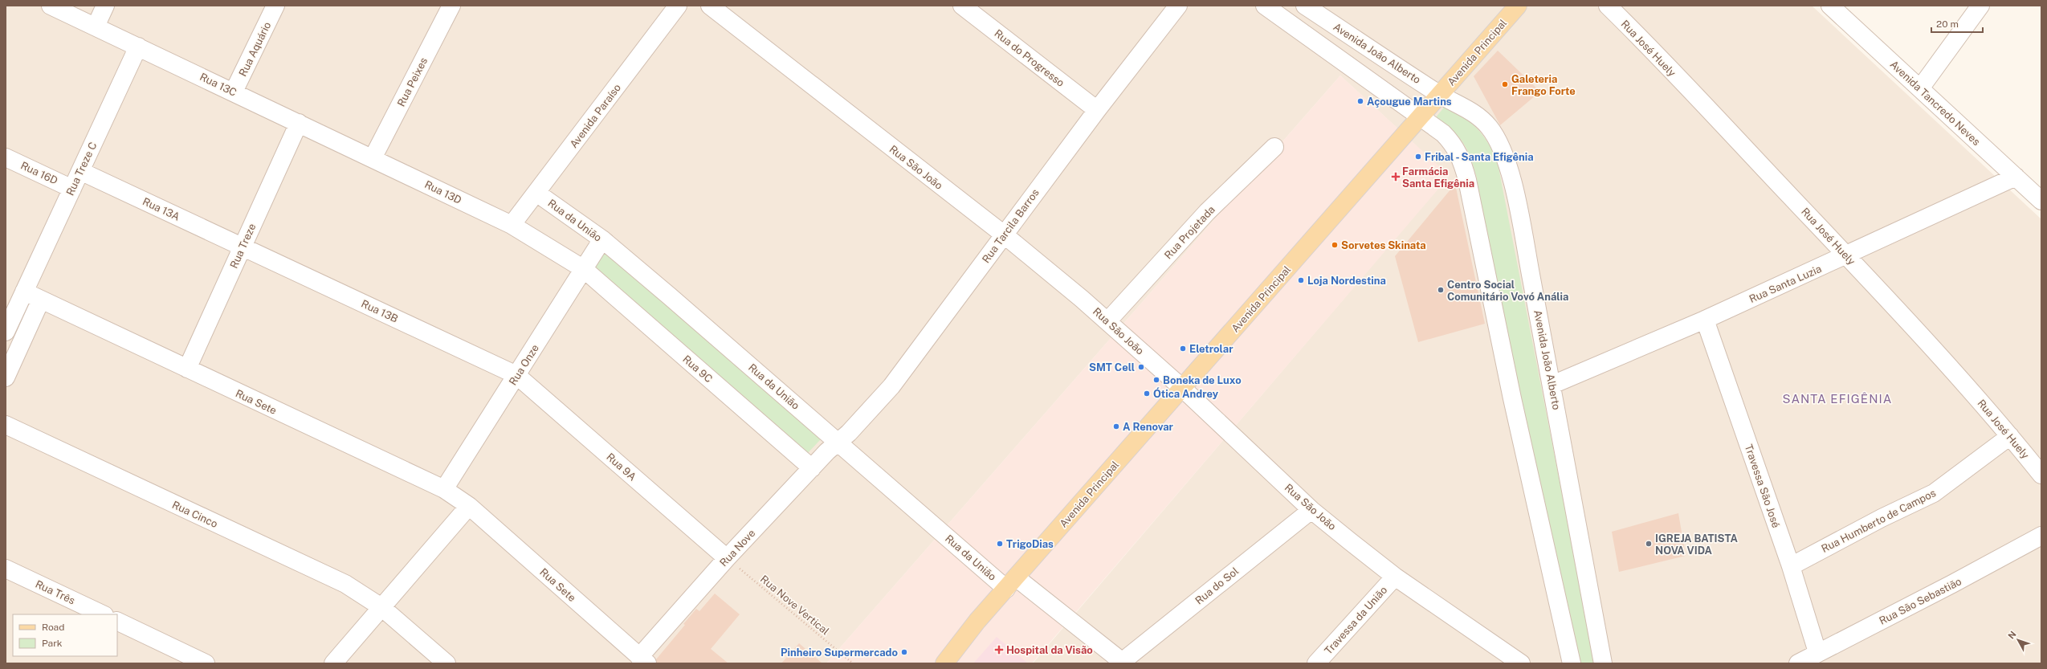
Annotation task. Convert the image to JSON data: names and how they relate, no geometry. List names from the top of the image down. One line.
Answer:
{"streets":{"main road":["Avenida Principal"],"street":["Rua José Huely","Rua Aquário","Avenida João Alberto","Rua do Progresso","Rua Peixes","Rua 13C","Avenida Tancredo Neves","Avenida Paraíso","Rua São João","Rua Treze C","Rua 16D","Rua 13D","Rua 13A","Rua da União","Rua Tarcila Barros","Rua Projetada","Rua Treze","Rua Santa Luzia","Rua 13B","Rua Onze","Rua 9C","Rua Sete","Rua 9A","Travessa São José","Rua Cinco","Rua Humberto de Campos","Rua Nove","Rua do Sol","Rua Três","Rua São Sebastião","Travessa da União"],"path":["Rua Nove Vertical"]},"crossings":[["Rua José Huely","Rua Santa Luzia"],["Rua José Huely","Rua Humberto de Campos"],["Rua Aquário","Rua 13C"],["Avenida Principal","Avenida João Alberto"],["Avenida Principal","Rua São João"],["Avenida Principal","Rua da União"],["Avenida João Alberto","Rua Santa Luzia"],["Rua do Progresso","Rua Tarcila Barros"],["Rua Peixes","Rua 13D"],["Rua 13C","Rua Treze C"],["Rua 13C","Rua 13D"],["Rua 13C","Rua Treze"],["Avenida Tancredo Neves","Rua Santa Luzia"],["Avenida Paraíso","Rua 13D"],["Avenida Paraíso","Rua da União"],["Rua São João","Rua Tarcila Barros"],["Rua São João","Rua Projetada"],["Rua São João","Rua do Sol"],["Rua São João","Travessa da União"],["Rua Treze C","Rua 16D"],["Rua Treze C","Rua 13A"],["Rua Treze C","Rua Sete"],["Rua 13D","Rua Treze"],["Rua 13D","Rua Onze"],["Rua 13D","Rua 9C"],["Rua 13A","Rua Treze"],["Rua 13A","Rua 13B"],["Rua da União","Rua Tarcila Barros"],["Rua da União","Rua Onze"],["Rua da União","Rua Nove"],["Rua da União","Rua do Sol"],["Rua Tarcila Barros","Rua Nove"],["Rua Treze","Rua 13B"],["Rua Treze","Rua Sete"],["Rua Santa Luzia","Travessa São José"],["Rua 13B","Rua Onze"],["Rua 13B","Rua 9A"],["Rua Onze","Rua 9C"],["Rua Onze","Rua Sete"],["Rua Onze","Rua 9A"],["Rua 9C","Rua Nove"],["Rua Sete","Rua Nove"],["Rua 9A","Rua Nove"],["Rua 9A","Rua Nove Vertical"],["Travessa São José","Rua Humberto de Campos"],["Travessa São José","Rua São Sebastião"],["Rua Nove","Rua Nove Vertical"]],"districts":["SANTA EFIGÊNIA"],"places":{"other":["Galeteria Frango Forte","Açougue Martins","Fribal - Santa Efigênia","Sorvetes Skinata","Loja Nordestina","Centro Social Comunitário Vovó Anália","Eletrolar","SMT Cell","Boneka de Luxo","Ótica Andrey","A Renovar","TrigoDias","IGREJA BATISTA NOVA VIDA","Pinheiro Supermercado"],"health":["Farmácia Santa Efigênia","Hospital da Visão"]},"legend":["Road","Park"],"scale_bar":"20 m","north":"top left"}
